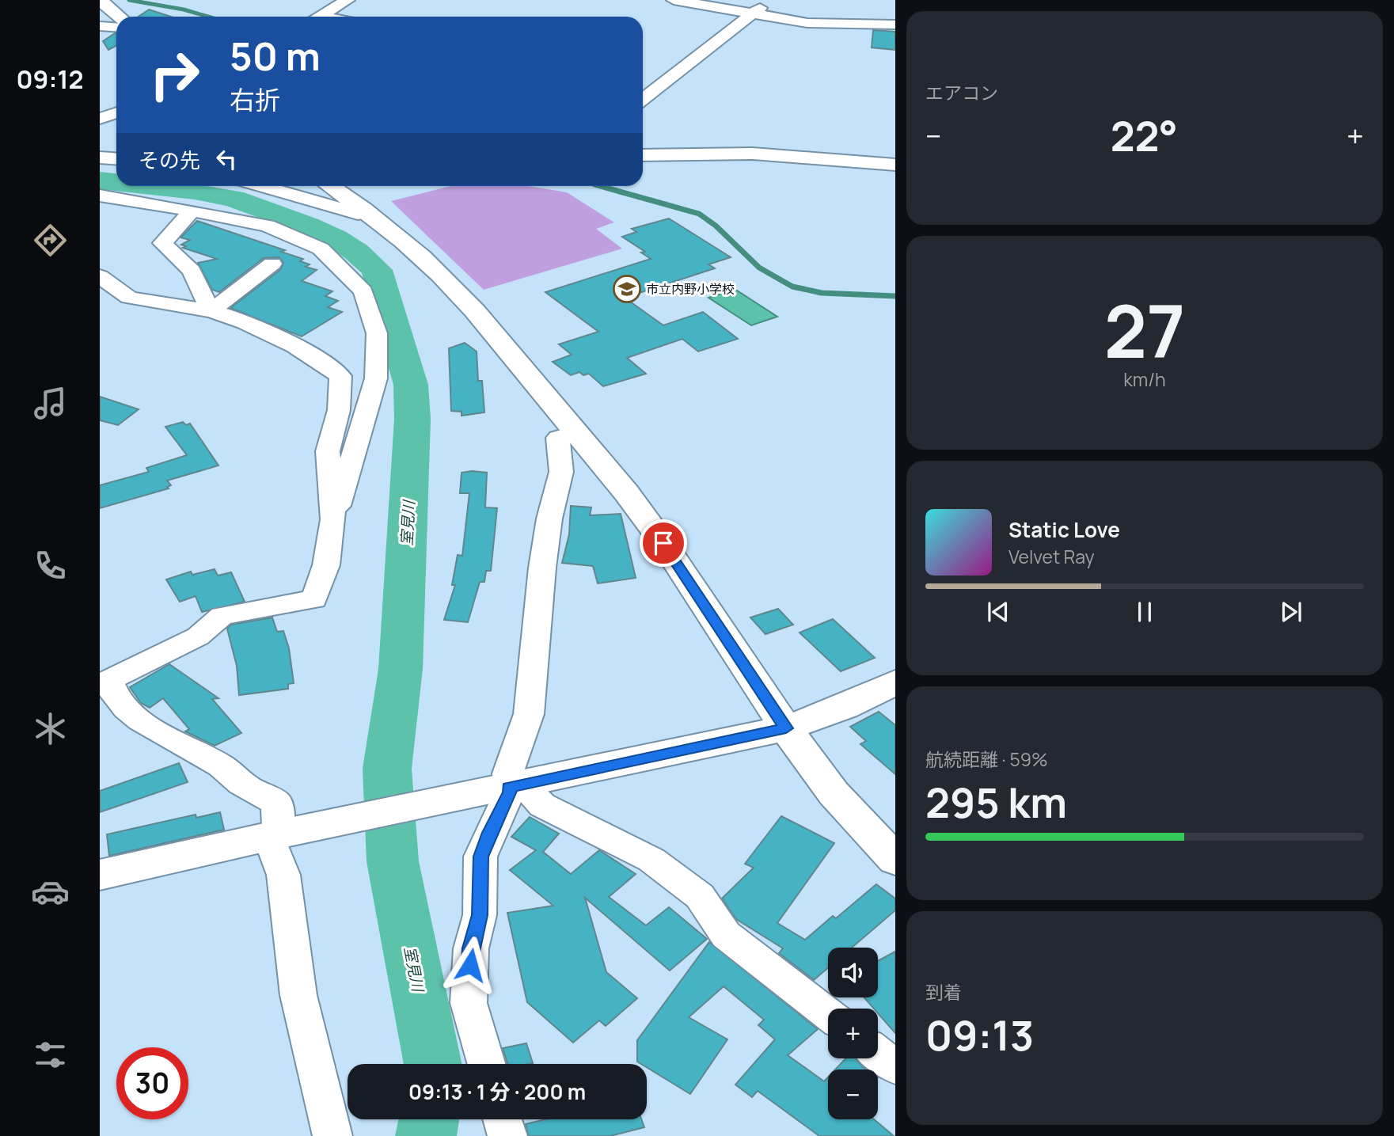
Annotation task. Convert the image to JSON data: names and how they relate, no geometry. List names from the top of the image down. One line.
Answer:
{"water":["室見川"],"places":{"school or university":["市立内野小学校"]},"page":{"tabs":"09:12","tile":["エアコン",["27","km/h"],["航続距離 · 59%","295 km"],["到着","09:13"]],"turn":["50 m","右折"],"heat":["−","22°","+"],"then":"その先","song":["Static Love","Velvet Ray"],"map_buttons":["+","−"],"limit":"30","trip":"09:13 · 1 分 · 200 m"}}
